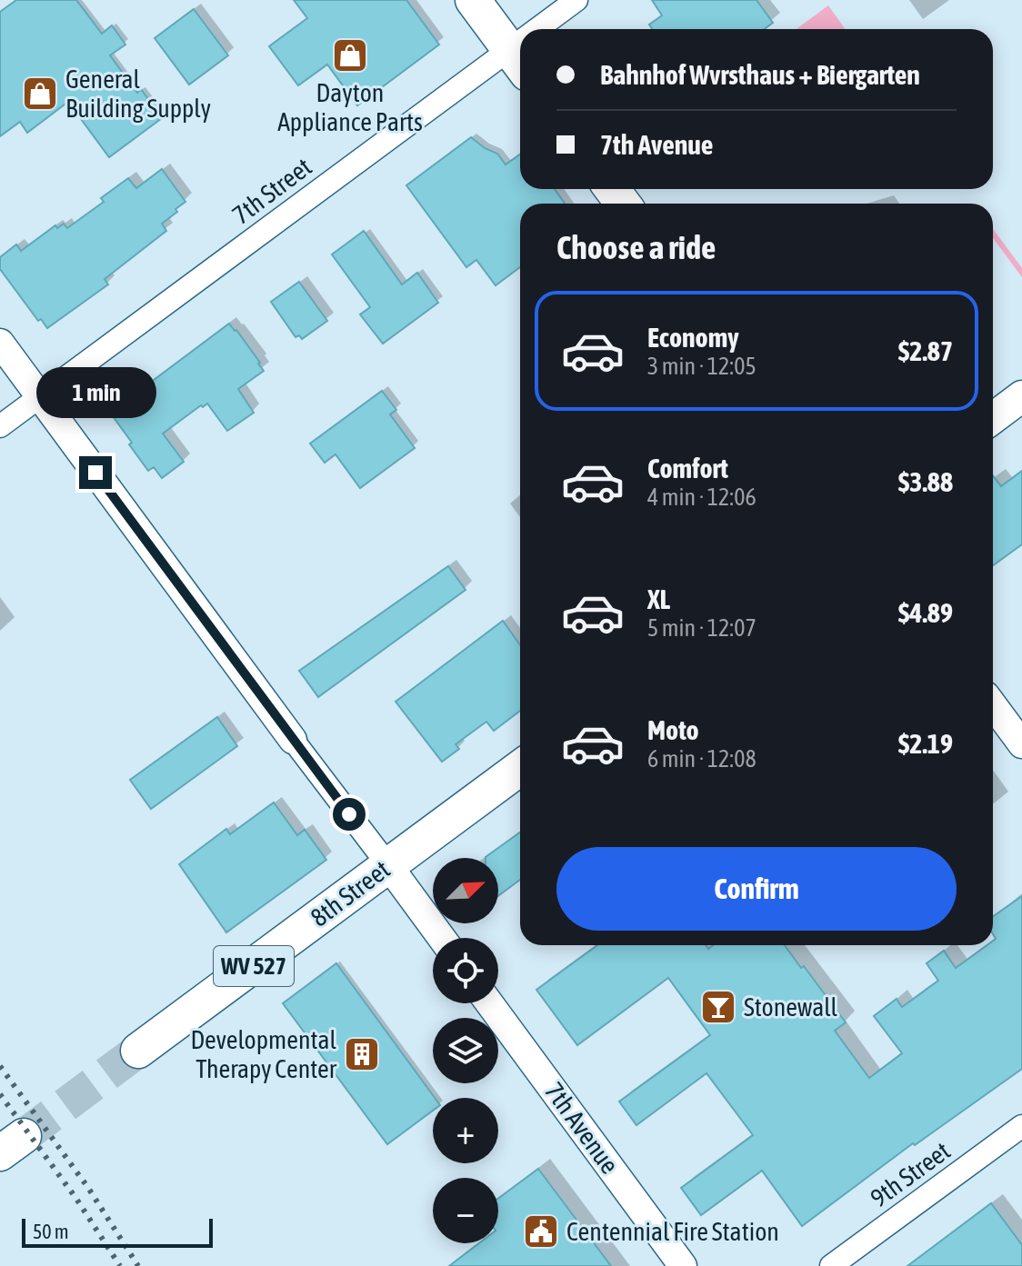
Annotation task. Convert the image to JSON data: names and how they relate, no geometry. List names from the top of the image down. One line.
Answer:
{"streets":{"main road":["8th Street","WV 527"],"street":["7th Street","7th Avenue","9th Street"]},"places":{"shop":["Dayton Appliance Parts","General Building Supply"],"bar":["Stonewall"],"building":["Developmental Therapy Center"],"public building":["Centennial Fire Station"]},"scale_bar":"50 m","north":"top right","page":{"banner":["Bahnhof Wvrsthaus + Biergarten","7th Avenue"],"heading":"Choose a ride","list":[{"name":"Economy","note":"3 min · 12:05","value":"$2.87"},{"name":"Comfort","note":"4 min · 12:06","value":"$3.88"},{"name":"XL","note":"5 min · 12:07","value":"$4.89"},{"name":"Moto","note":"6 min · 12:08","value":"$2.19"}],"bubble":"1 min","buttons":"Confirm","map_buttons":["+","−"],"scale":"50 m"}}
